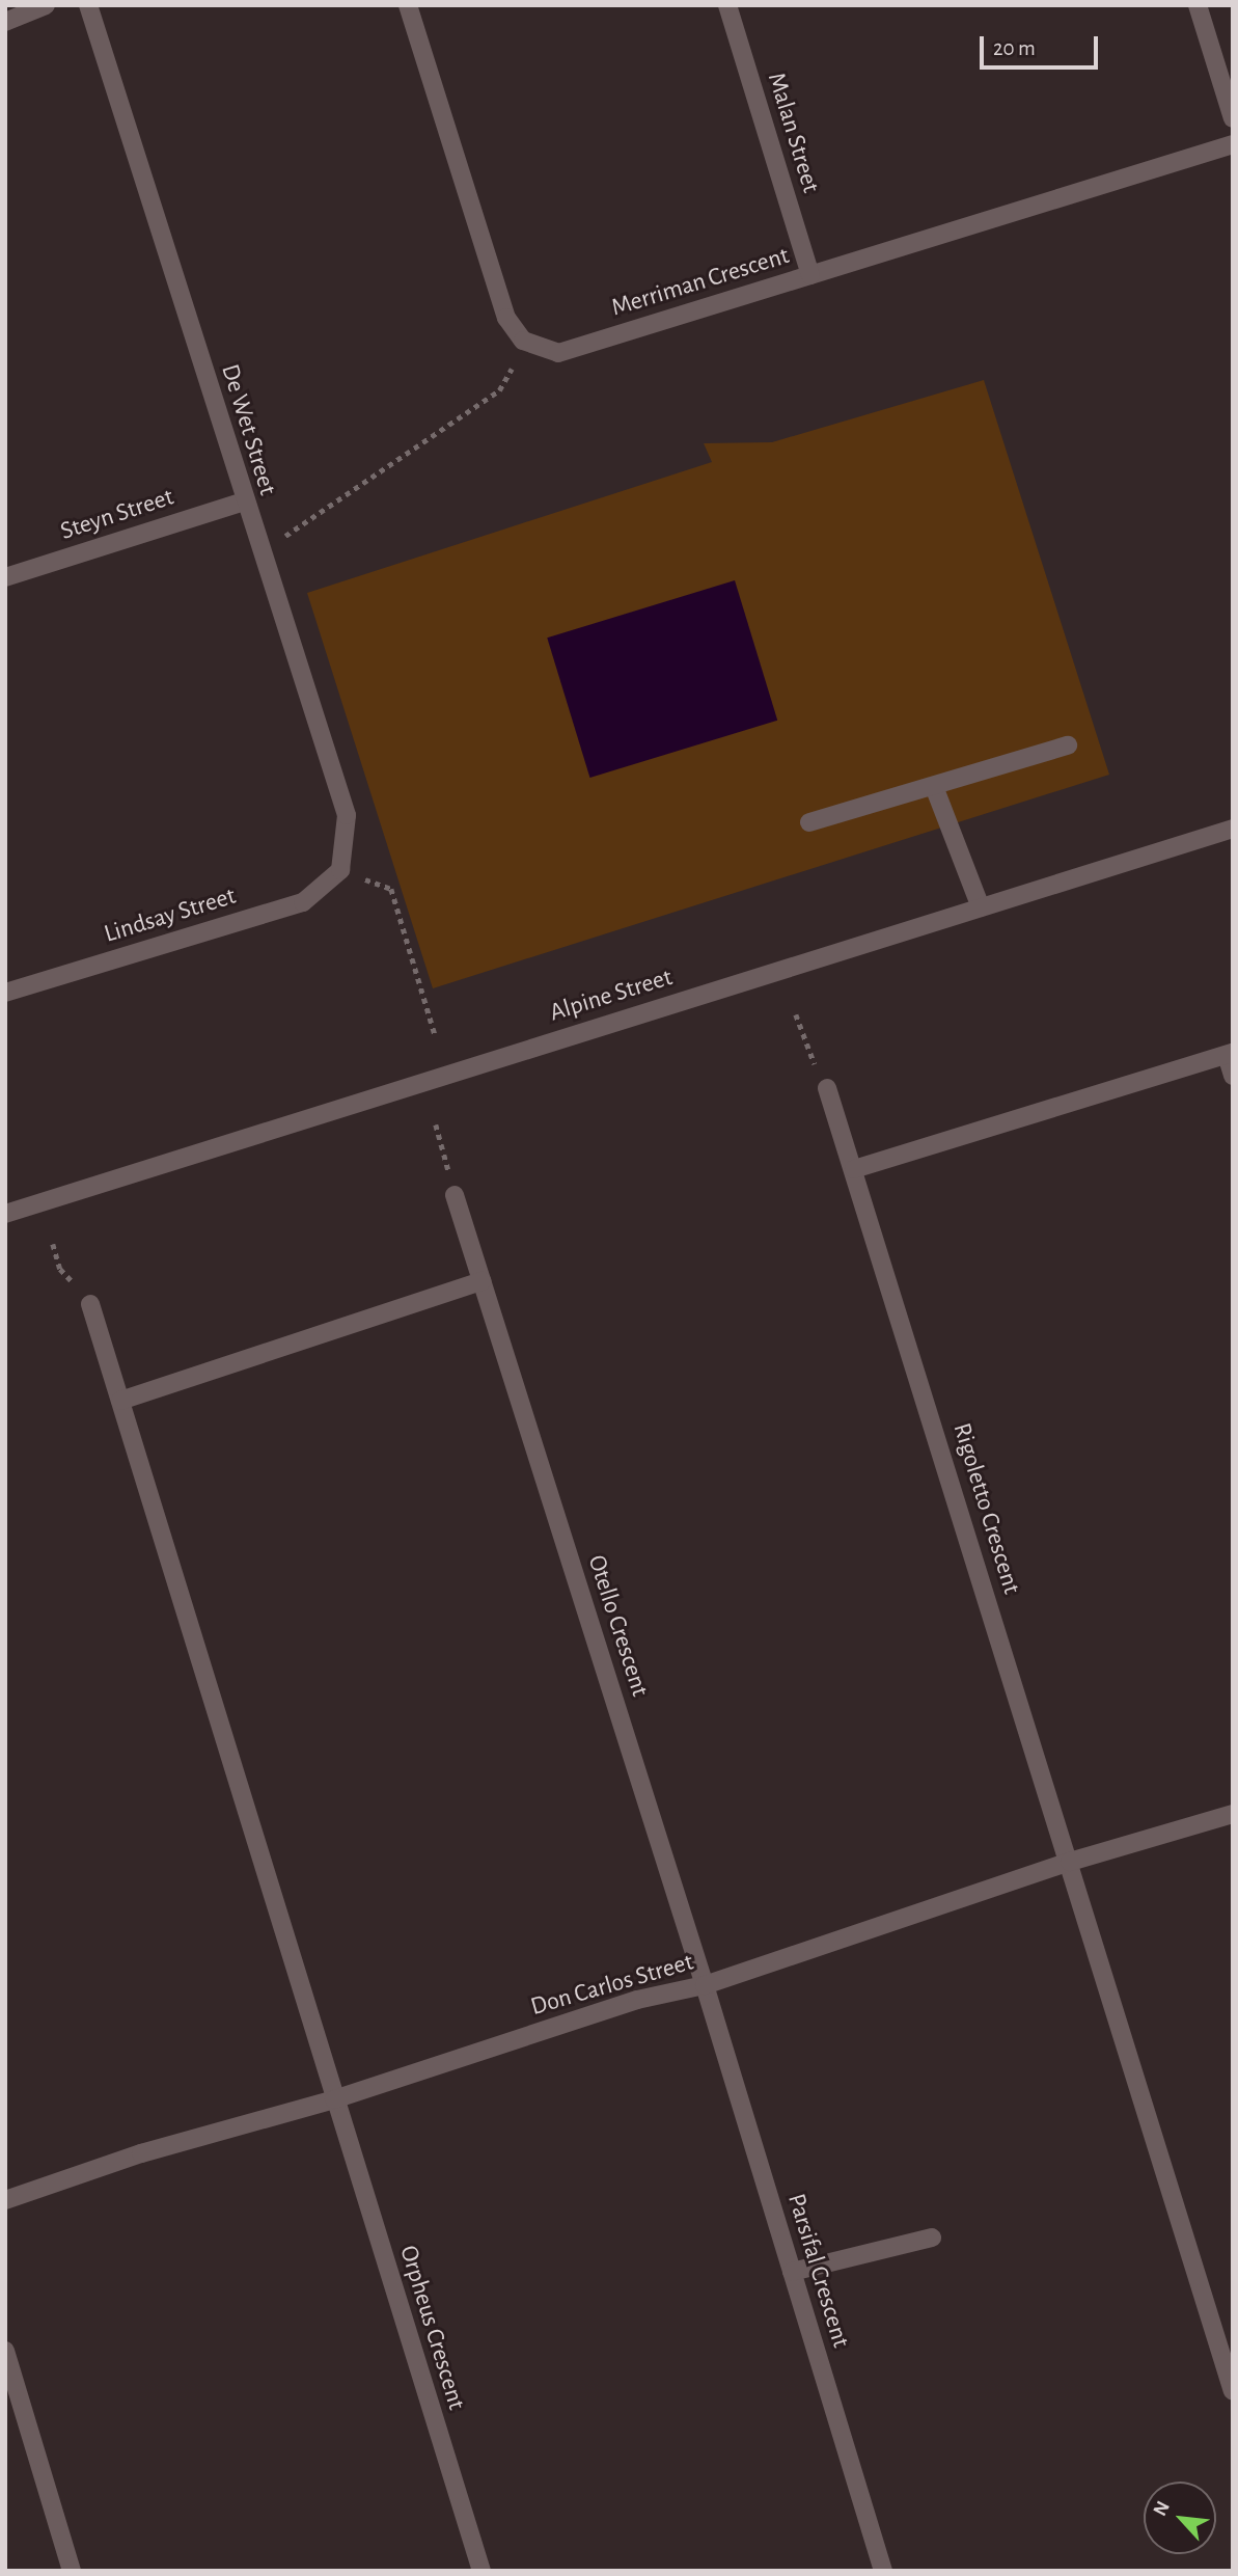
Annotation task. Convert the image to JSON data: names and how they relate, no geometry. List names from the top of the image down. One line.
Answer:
{"streets":{"street":["Malan Street","Merriman Crescent","De Wet Street","Steyn Street","Lindsay Street","Alpine Street","Rigoletto Crescent","Otello Crescent","Don Carlos Street","Parsifal Crescent","Orpheus Crescent"]},"crossings":[["Malan Street","Merriman Crescent"],["De Wet Street","Steyn Street"],["De Wet Street","Lindsay Street"],["Rigoletto Crescent","Don Carlos Street"],["Otello Crescent","Don Carlos Street"],["Otello Crescent","Parsifal Crescent"],["Don Carlos Street","Parsifal Crescent"],["Don Carlos Street","Orpheus Crescent"]],"scale_bar":"20 m","north":"top left"}
